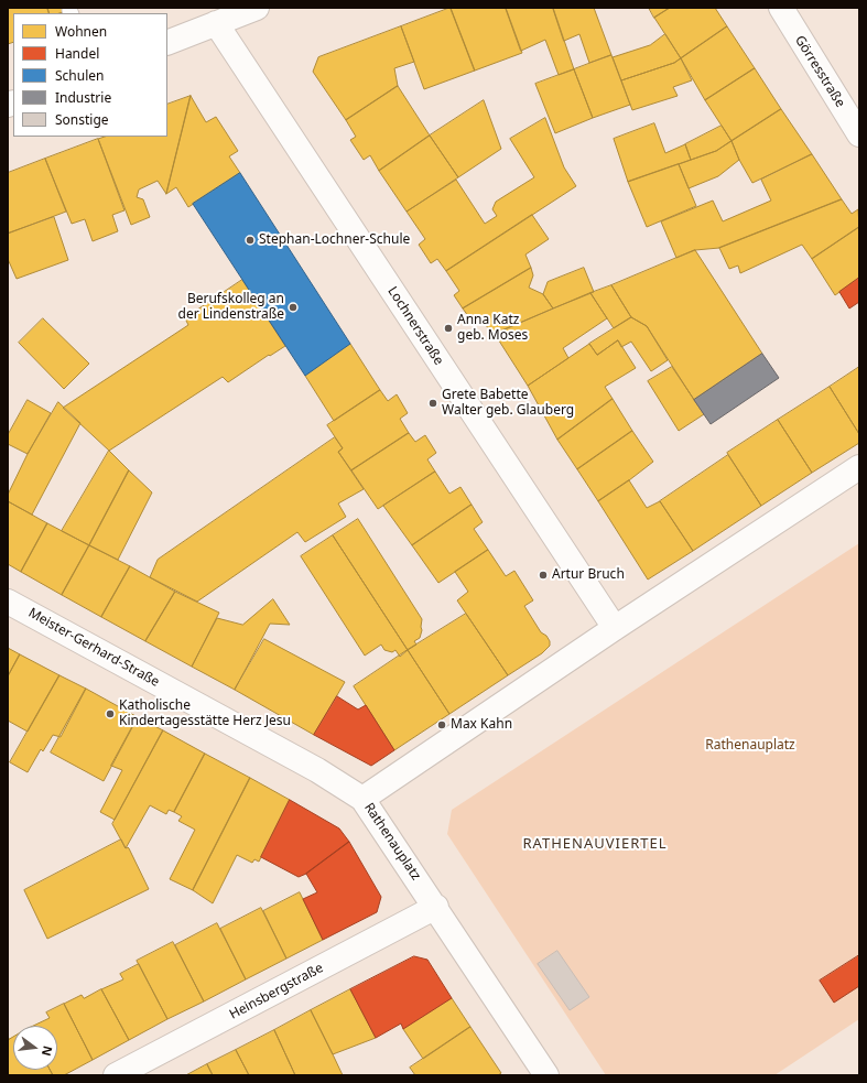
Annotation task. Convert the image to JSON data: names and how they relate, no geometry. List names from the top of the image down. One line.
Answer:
{"streets":{"street":["Görresstraße","Lochnerstraße","Meister-Gerhard-Straße","Rathenauplatz","Heinsbergstraße"]},"crossings":[["Lochnerstraße","Rathenauplatz"],["Meister-Gerhard-Straße","Rathenauplatz"],["Rathenauplatz","Heinsbergstraße"]],"districts":["RATHENAUVIERTEL"],"parks":["Rathenauplatz"],"places":["Stephan-Lochner-Schule","Berufskolleg an der Lindenstraße","Anna Katz geb. Moses","Grete Babette Walter geb. Glauberg","Artur Bruch","Katholische Kindertagesstätte Herz Jesu","Max Kahn"],"legend":["Wohnen","Handel","Schulen","Industrie","Sonstige"],"north":"right"}
